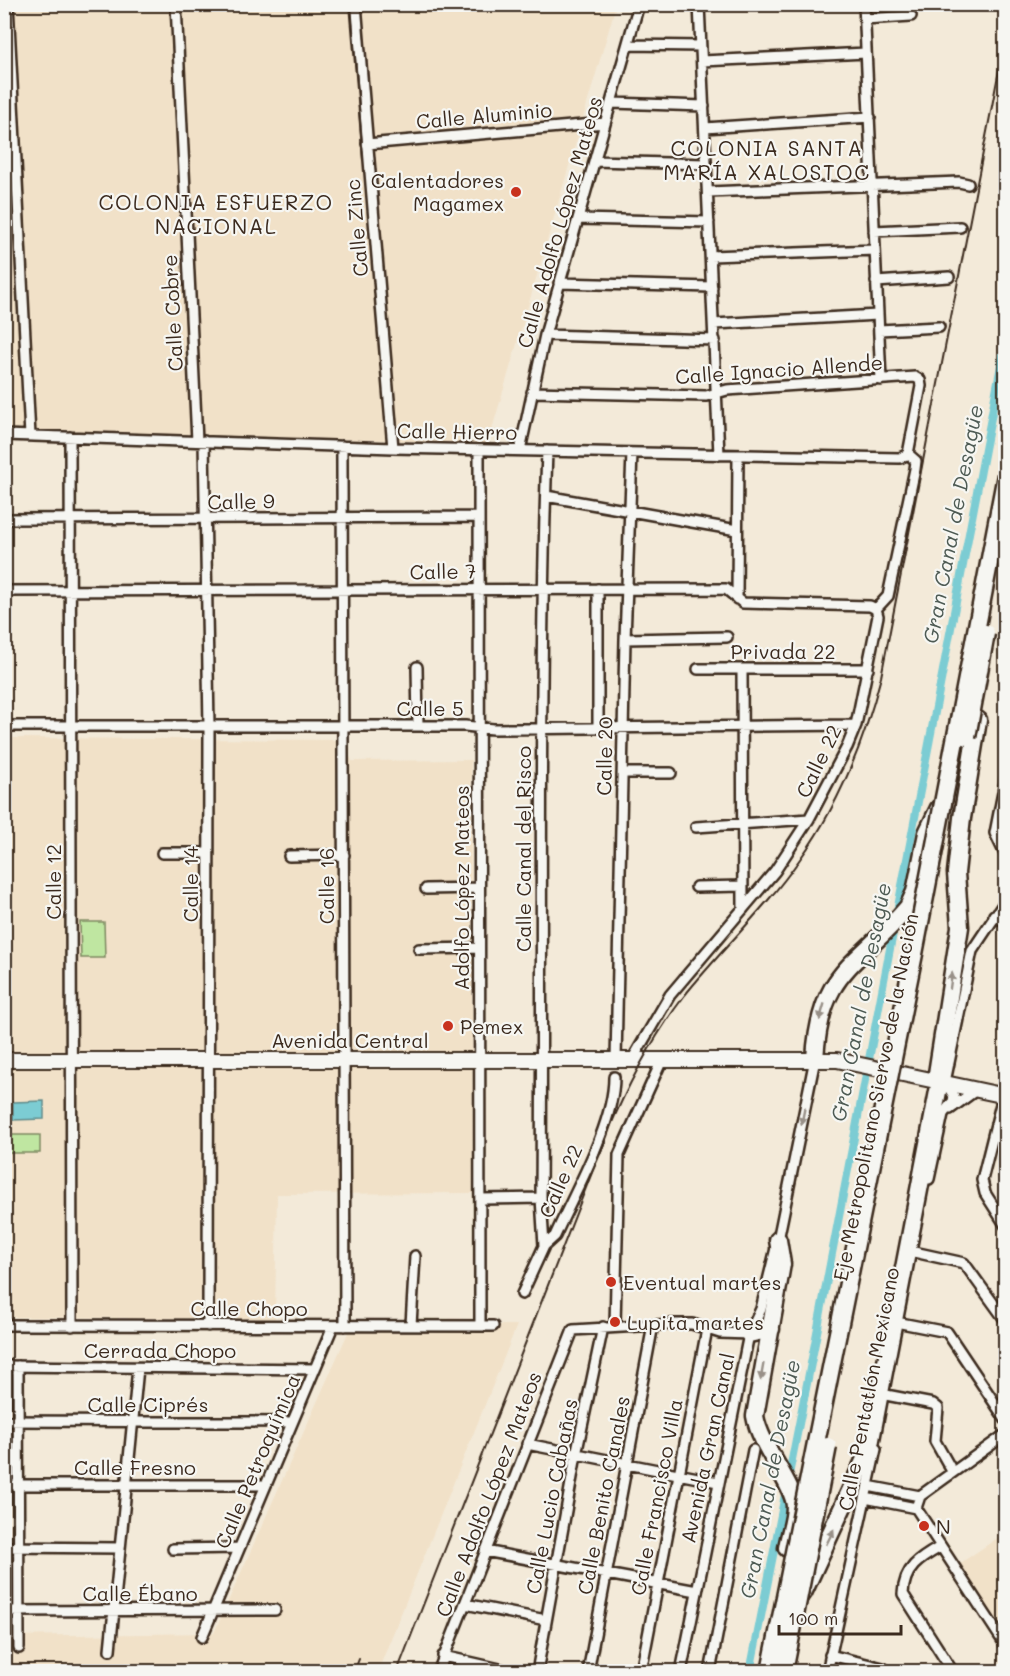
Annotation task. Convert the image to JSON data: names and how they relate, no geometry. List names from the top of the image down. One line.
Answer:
{"streets":{"highway":["Eje Metropolitano Siervo de la Nación"],"street":["Calle Aluminio","Calle Adolfo López Mateos","Calle Zinc","Calle Cobre","Calle Ignacio Allende","Calle Hierro","Calle 9","Calle 7","Privada 22","Calle 5","Calle 20","Calle 22","Calle Canal del Risco","Calle 12","Calle 14","Calle 16","Adolfo López Mateos","Avenida Central","Calle Chopo","Cerrada Chopo","Calle Pentatlón Mexicano","Calle Ciprés","Avenida Gran Canal","Calle Petroquímica","Calle Fresno","Calle Benito Canales","Calle Lucio Cabañas","Calle Francisco Villa","Calle Ébano"]},"crossings":[["Calle Aluminio","Calle Adolfo López Mateos"],["Calle Aluminio","Calle Zinc"],["Calle Adolfo López Mateos","Calle Ignacio Allende"],["Calle Adolfo López Mateos","Calle Hierro"],["Calle Adolfo López Mateos","Calle Lucio Cabañas"],["Calle Zinc","Calle Hierro"],["Calle Cobre","Calle Hierro"],["Calle Cobre","Calle 14"],["Calle Ignacio Allende","Calle Hierro"],["Calle Hierro","Calle 20"],["Calle Hierro","Calle Canal del Risco"],["Calle Hierro","Calle 12"],["Calle Hierro","Calle 14"],["Calle Hierro","Calle 16"],["Calle Hierro","Adolfo López Mateos"],["Calle 9","Calle 12"],["Calle 9","Calle 14"],["Calle 9","Calle 16"],["Calle 9","Adolfo López Mateos"],["Calle 7","Calle 20"],["Calle 7","Calle 22"],["Calle 7","Calle Canal del Risco"],["Calle 7","Calle 12"],["Calle 7","Calle 14"],["Calle 7","Calle 16"],["Calle 7","Adolfo López Mateos"],["Privada 22","Calle 22"],["Calle 5","Calle 20"],["Calle 5","Calle 22"],["Calle 5","Calle Canal del Risco"],["Calle 5","Calle 12"],["Calle 5","Calle 14"],["Calle 5","Calle 16"],["Calle 5","Adolfo López Mateos"],["Calle 20","Avenida Central"],["Calle 22","Calle Canal del Risco"],["Calle 22","Avenida Central"],["Calle Canal del Risco","Avenida Central"],["Calle 12","Avenida Central"],["Calle 12","Calle Chopo"],["Calle 14","Avenida Central"],["Calle 14","Calle Chopo"],["Calle 16","Avenida Central"],["Calle 16","Calle Chopo"],["Adolfo López Mateos","Avenida Central"],["Adolfo López Mateos","Calle Chopo"],["Avenida Central","Calle Pentatlón Mexicano"],["Avenida Central","Avenida Gran Canal"],["Calle Chopo","Calle Petroquímica"],["Cerrada Chopo","Calle Petroquímica"],["Calle Ciprés","Calle Petroquímica"],["Calle Petroquímica","Calle Fresno"],["Calle Petroquímica","Calle Ébano"]],"districts":["COLONIA SANTA MARÍA XALOSTOC","COLONIA ESFUERZO NACIONAL"],"water":["Gran Canal de Desagüe"],"places":["Calentadores Magamex","Pemex","Eventual martes","Lupita martes","N"],"scale_bar":"100 m"}
